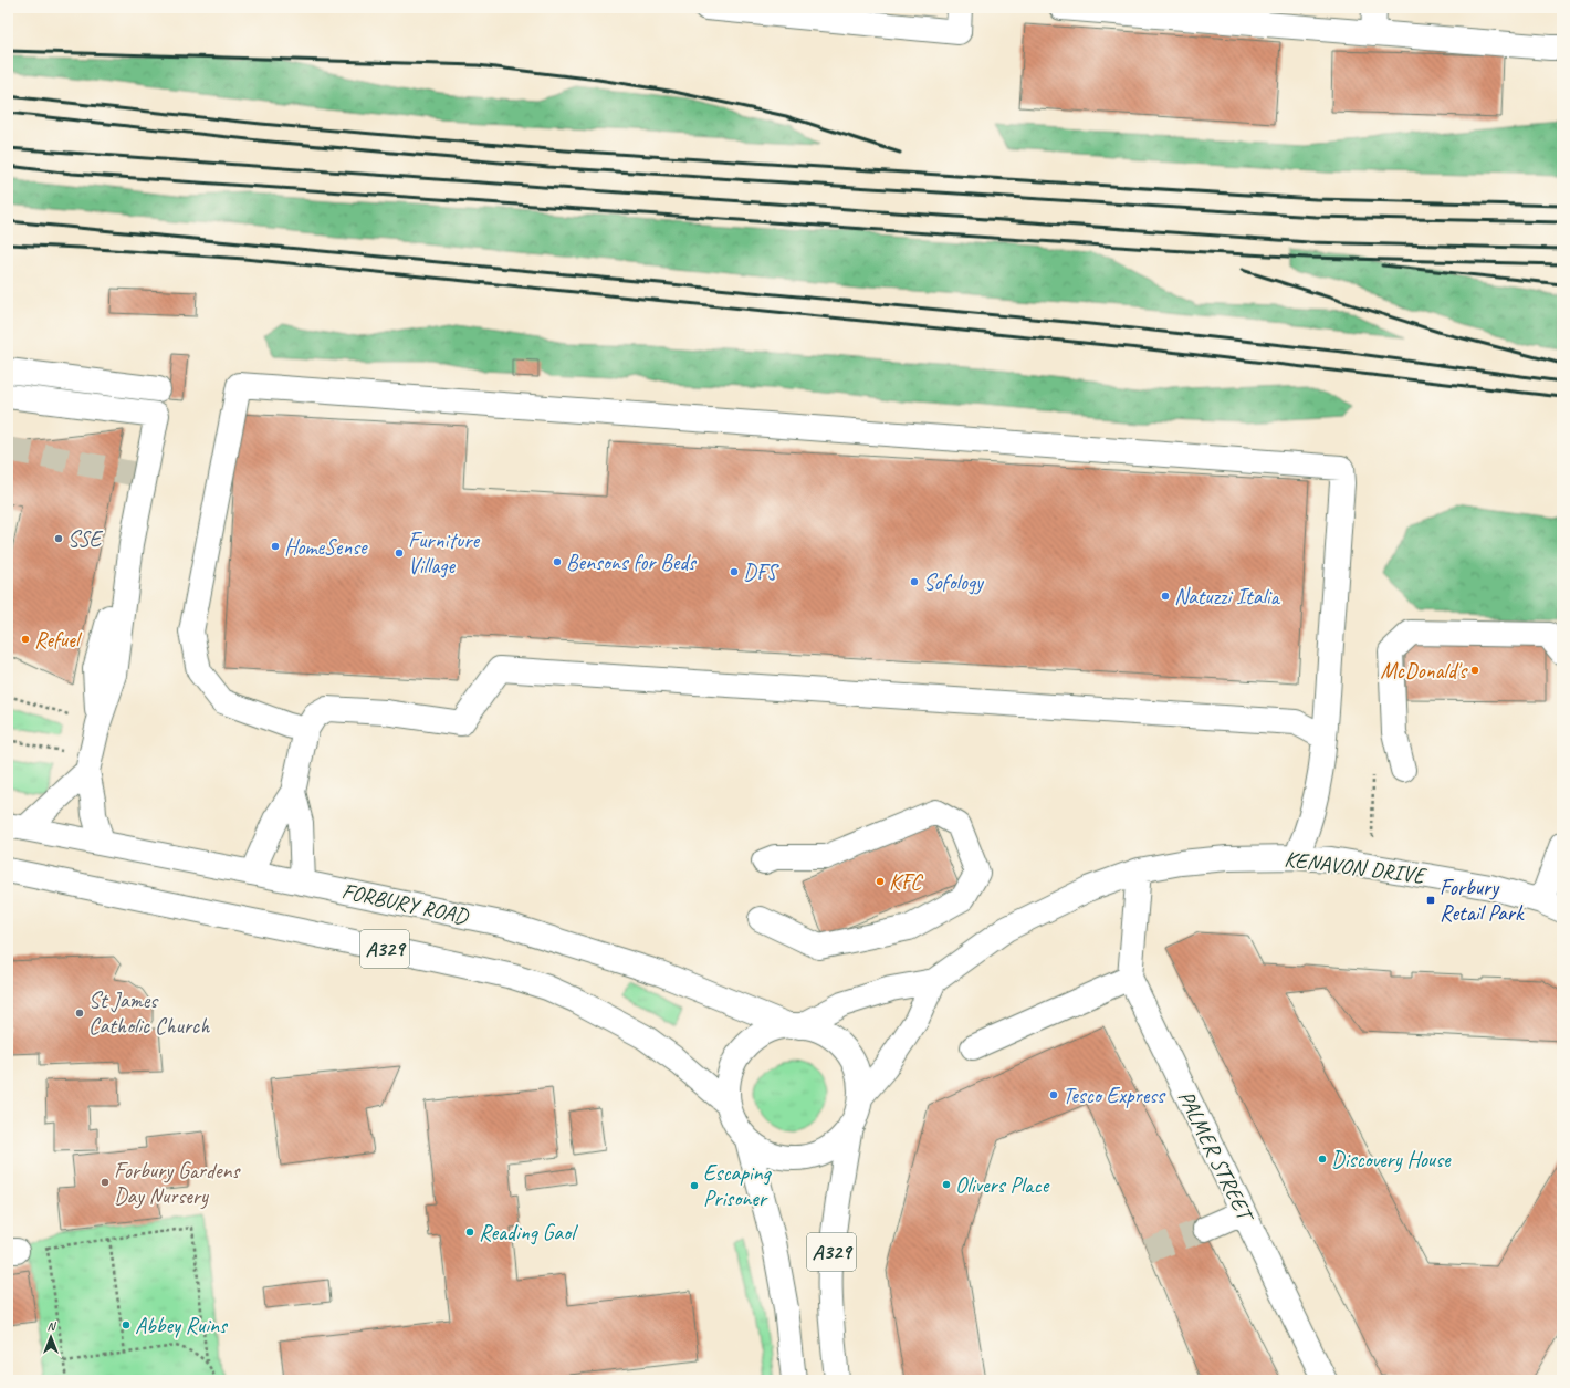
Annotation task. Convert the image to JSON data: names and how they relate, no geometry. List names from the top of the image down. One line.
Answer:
{"streets":{"main road":["KENAVON DRIVE","FORBURY ROAD","A329","PALMER STREET"]},"crossings":[["KENAVON DRIVE","FORBURY ROAD"],["KENAVON DRIVE","A329"],["FORBURY ROAD","A329"]],"places":{"other":["SSE","HomeSense","Furniture Village","Bensons for Beds","DFS","Sofology","Natuzzi Italia","Refuel","McDonald's","KFC","St James Catholic Church","Tesco Express","Discovery House","Forbury Gardens Day Nursery","Olivers Place","Escaping Prisoner","Reading Gaol","Abbey Ruins"],"transit":["Forbury Retail Park"]},"north":"top"}
